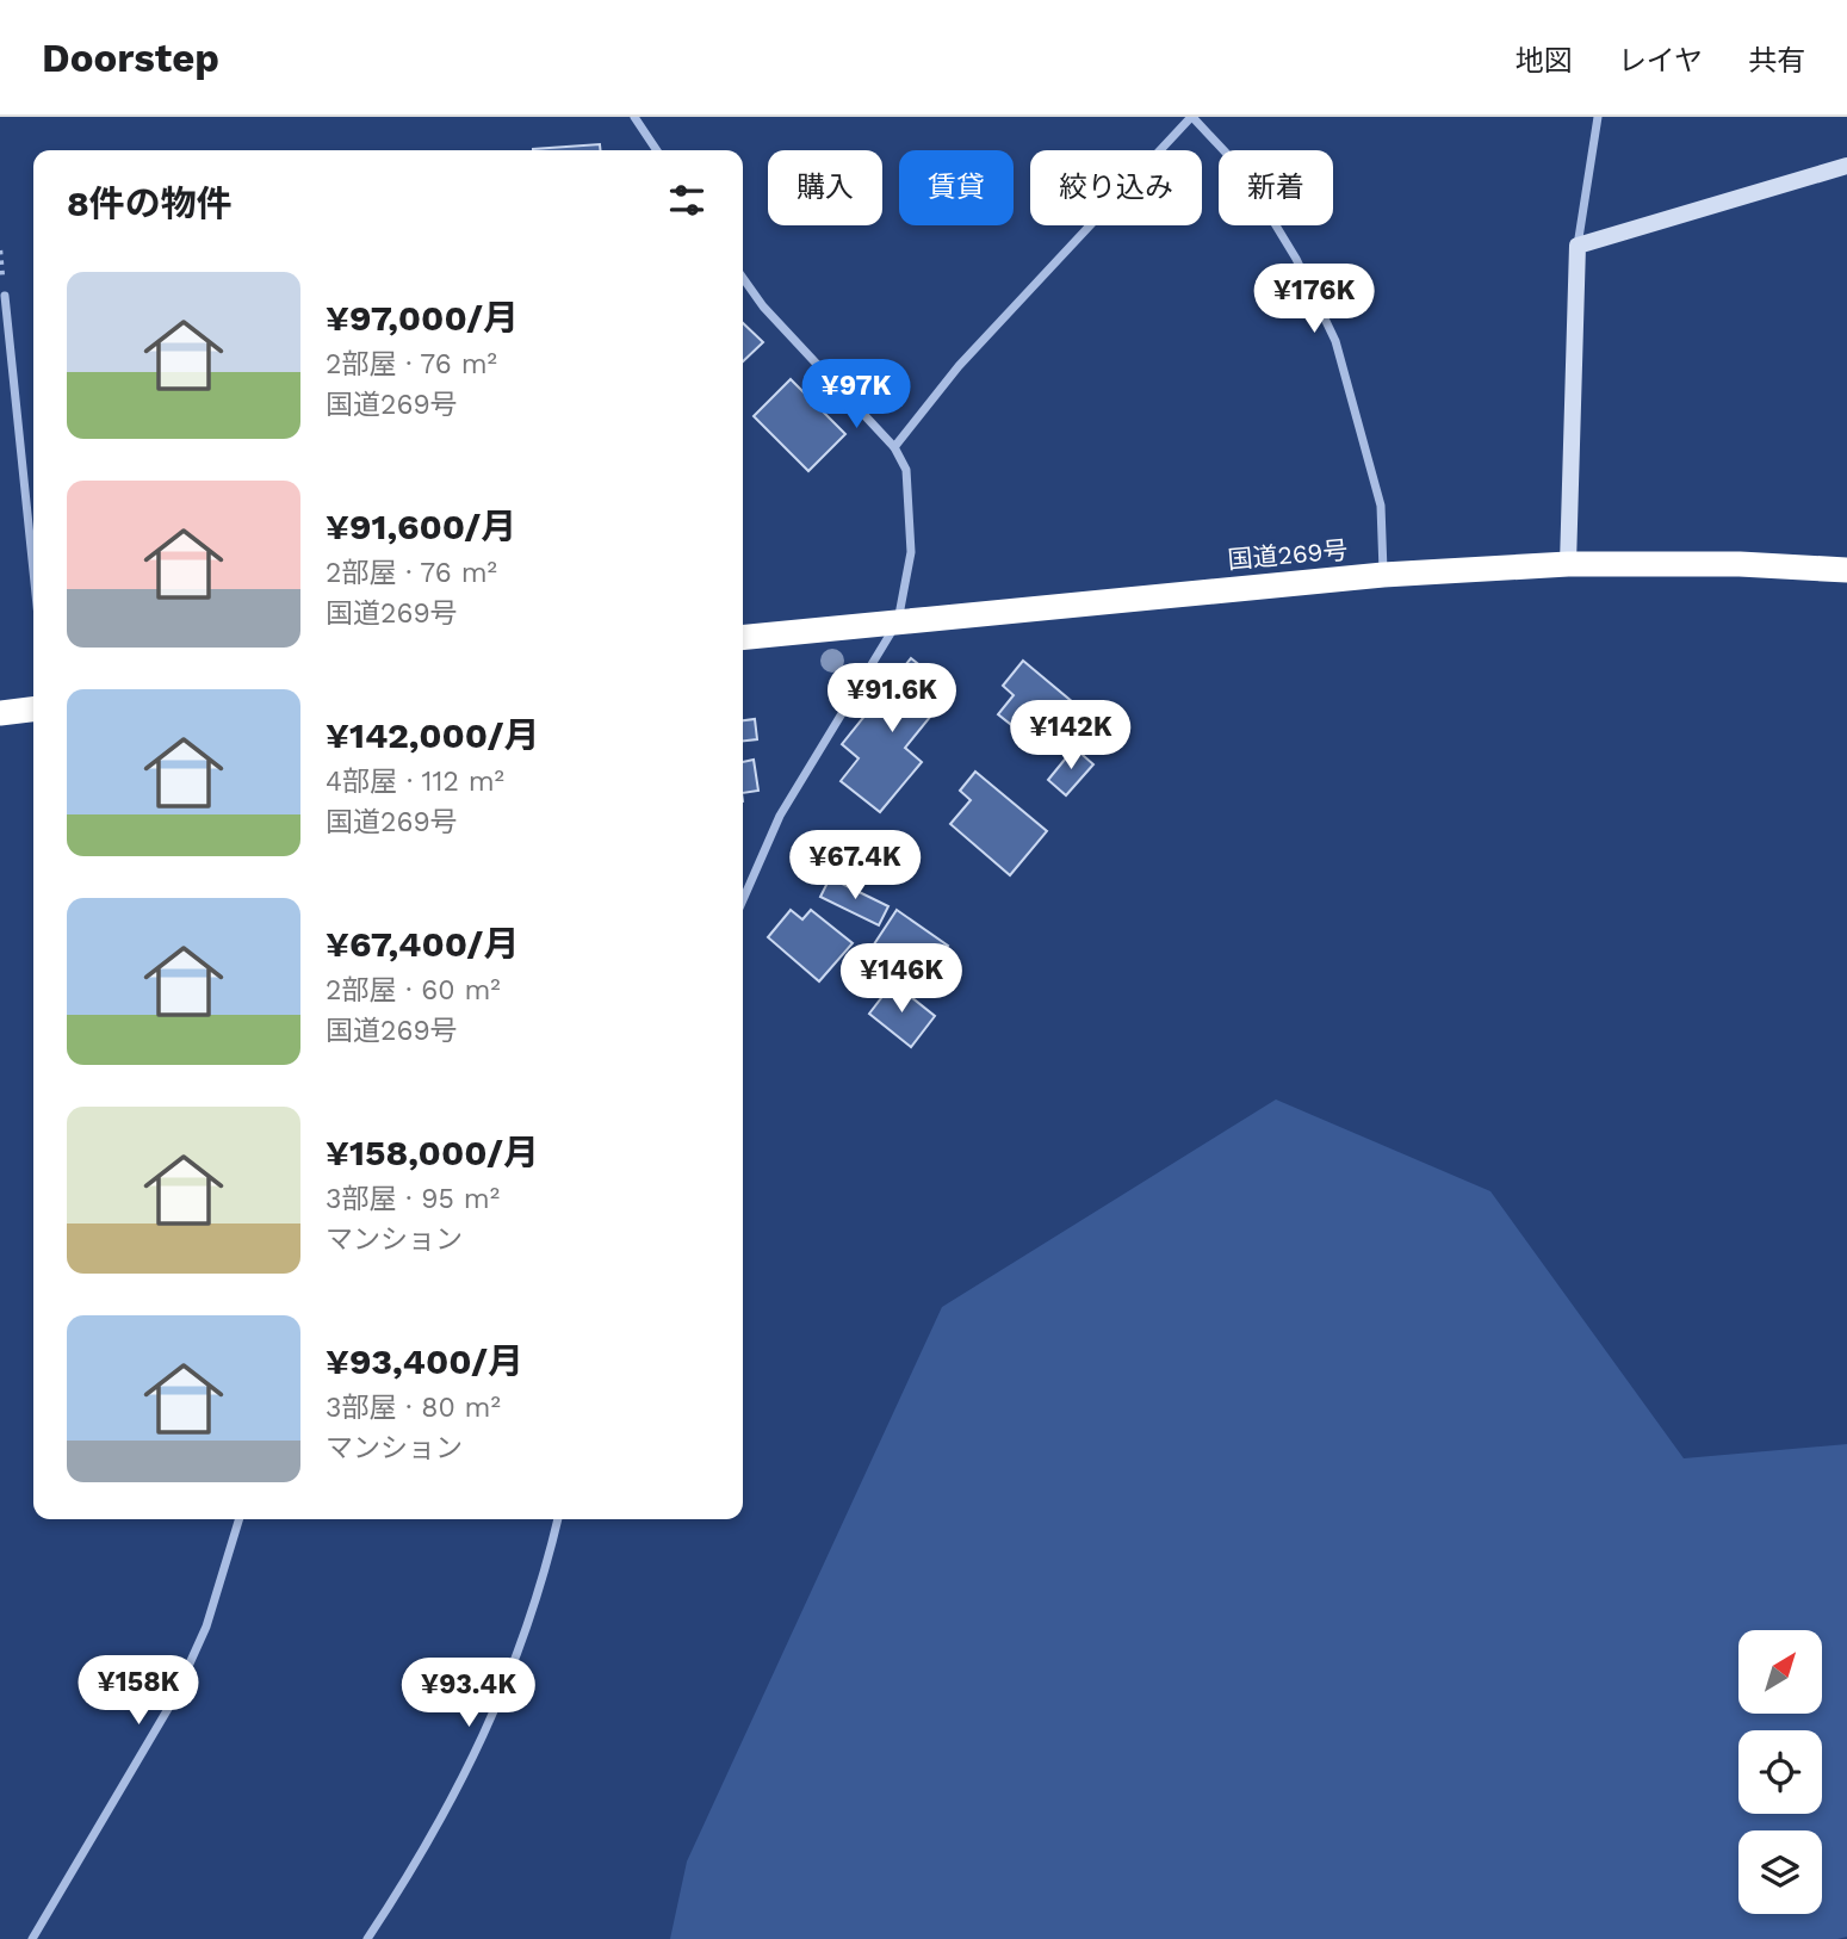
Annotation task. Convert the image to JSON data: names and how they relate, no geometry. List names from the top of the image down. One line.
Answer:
{"streets":{"highway":["国道269号"]},"north":"top right","page":{"header":"Doorstep","nav":["地図","レイヤ","共有"],"chip":["購入","賃貸","絞り込み","新着"],"heading":"8件の物件","list":[{"name":"¥97,000/月","note":"2部屋 · 76 m² · 国道269号"},{"name":"¥91,600/月","note":"2部屋 · 76 m² · 国道269号"},{"name":"¥142,000/月","note":"4部屋 · 112 m² · 国道269号"},{"name":"¥67,400/月","note":"2部屋 · 60 m² · 国道269号"},{"name":"¥158,000/月","note":"3部屋 · 95 m² · マンション"},{"name":"¥93,400/月","note":"3部屋 · 80 m² · マンション"}],"price":["¥176K","¥97K","¥91.6K","¥142K","¥67.4K","¥146K","¥158K","¥93.4K"]}}
